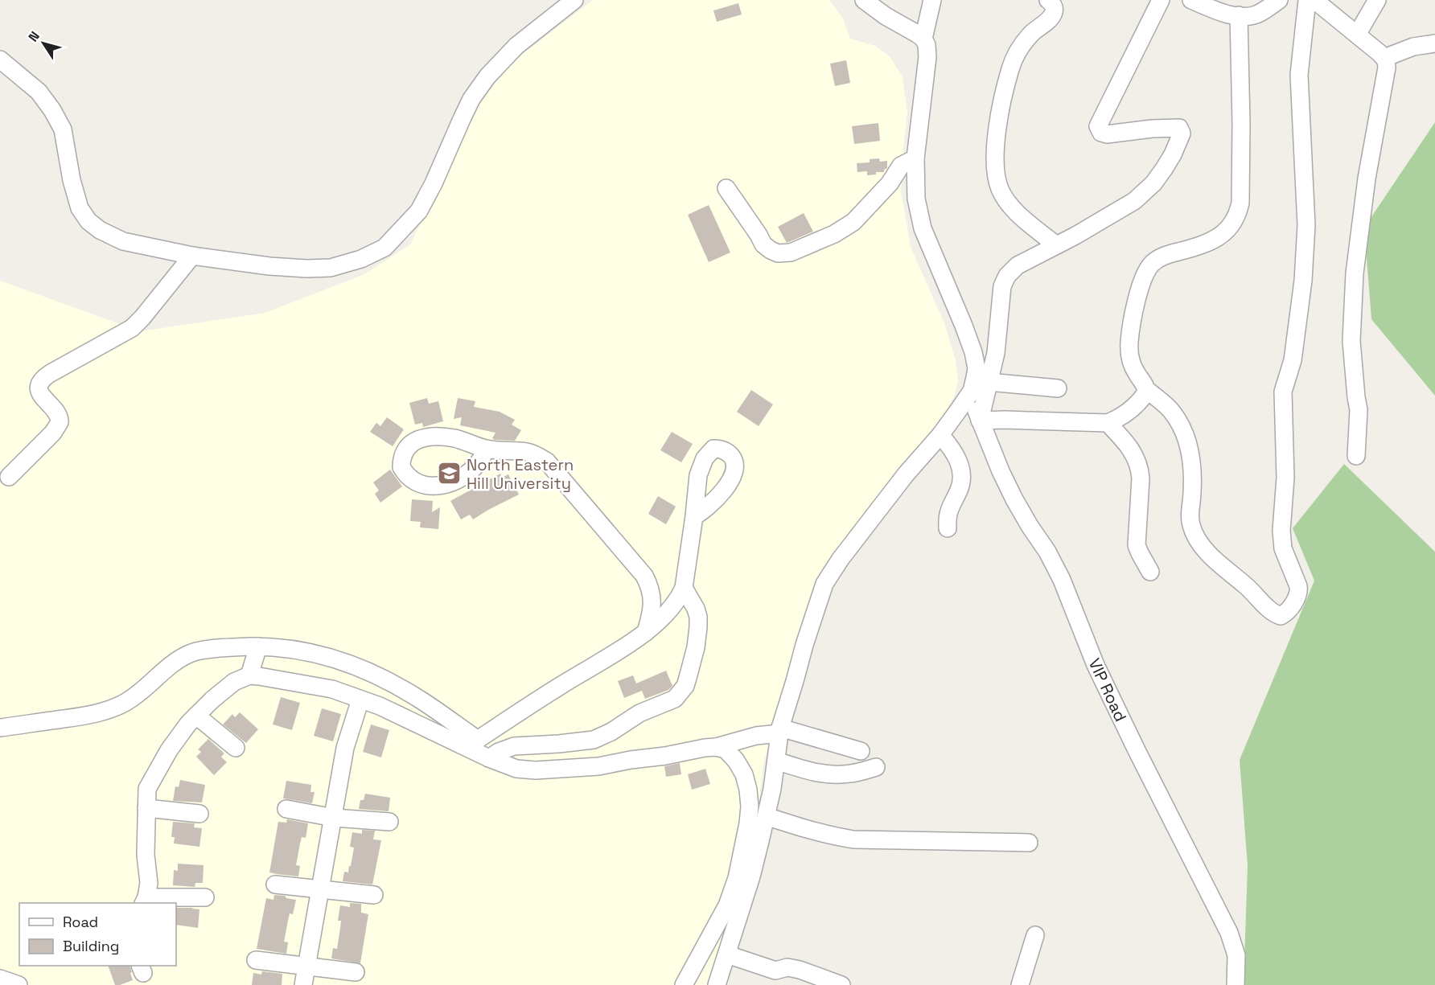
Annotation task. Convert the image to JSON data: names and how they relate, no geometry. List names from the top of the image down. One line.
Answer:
{"streets":{"street":["VIP Road"]},"places":{"school or university":["North Eastern Hill University"]},"legend":["Road","Building"],"north":"top left"}
